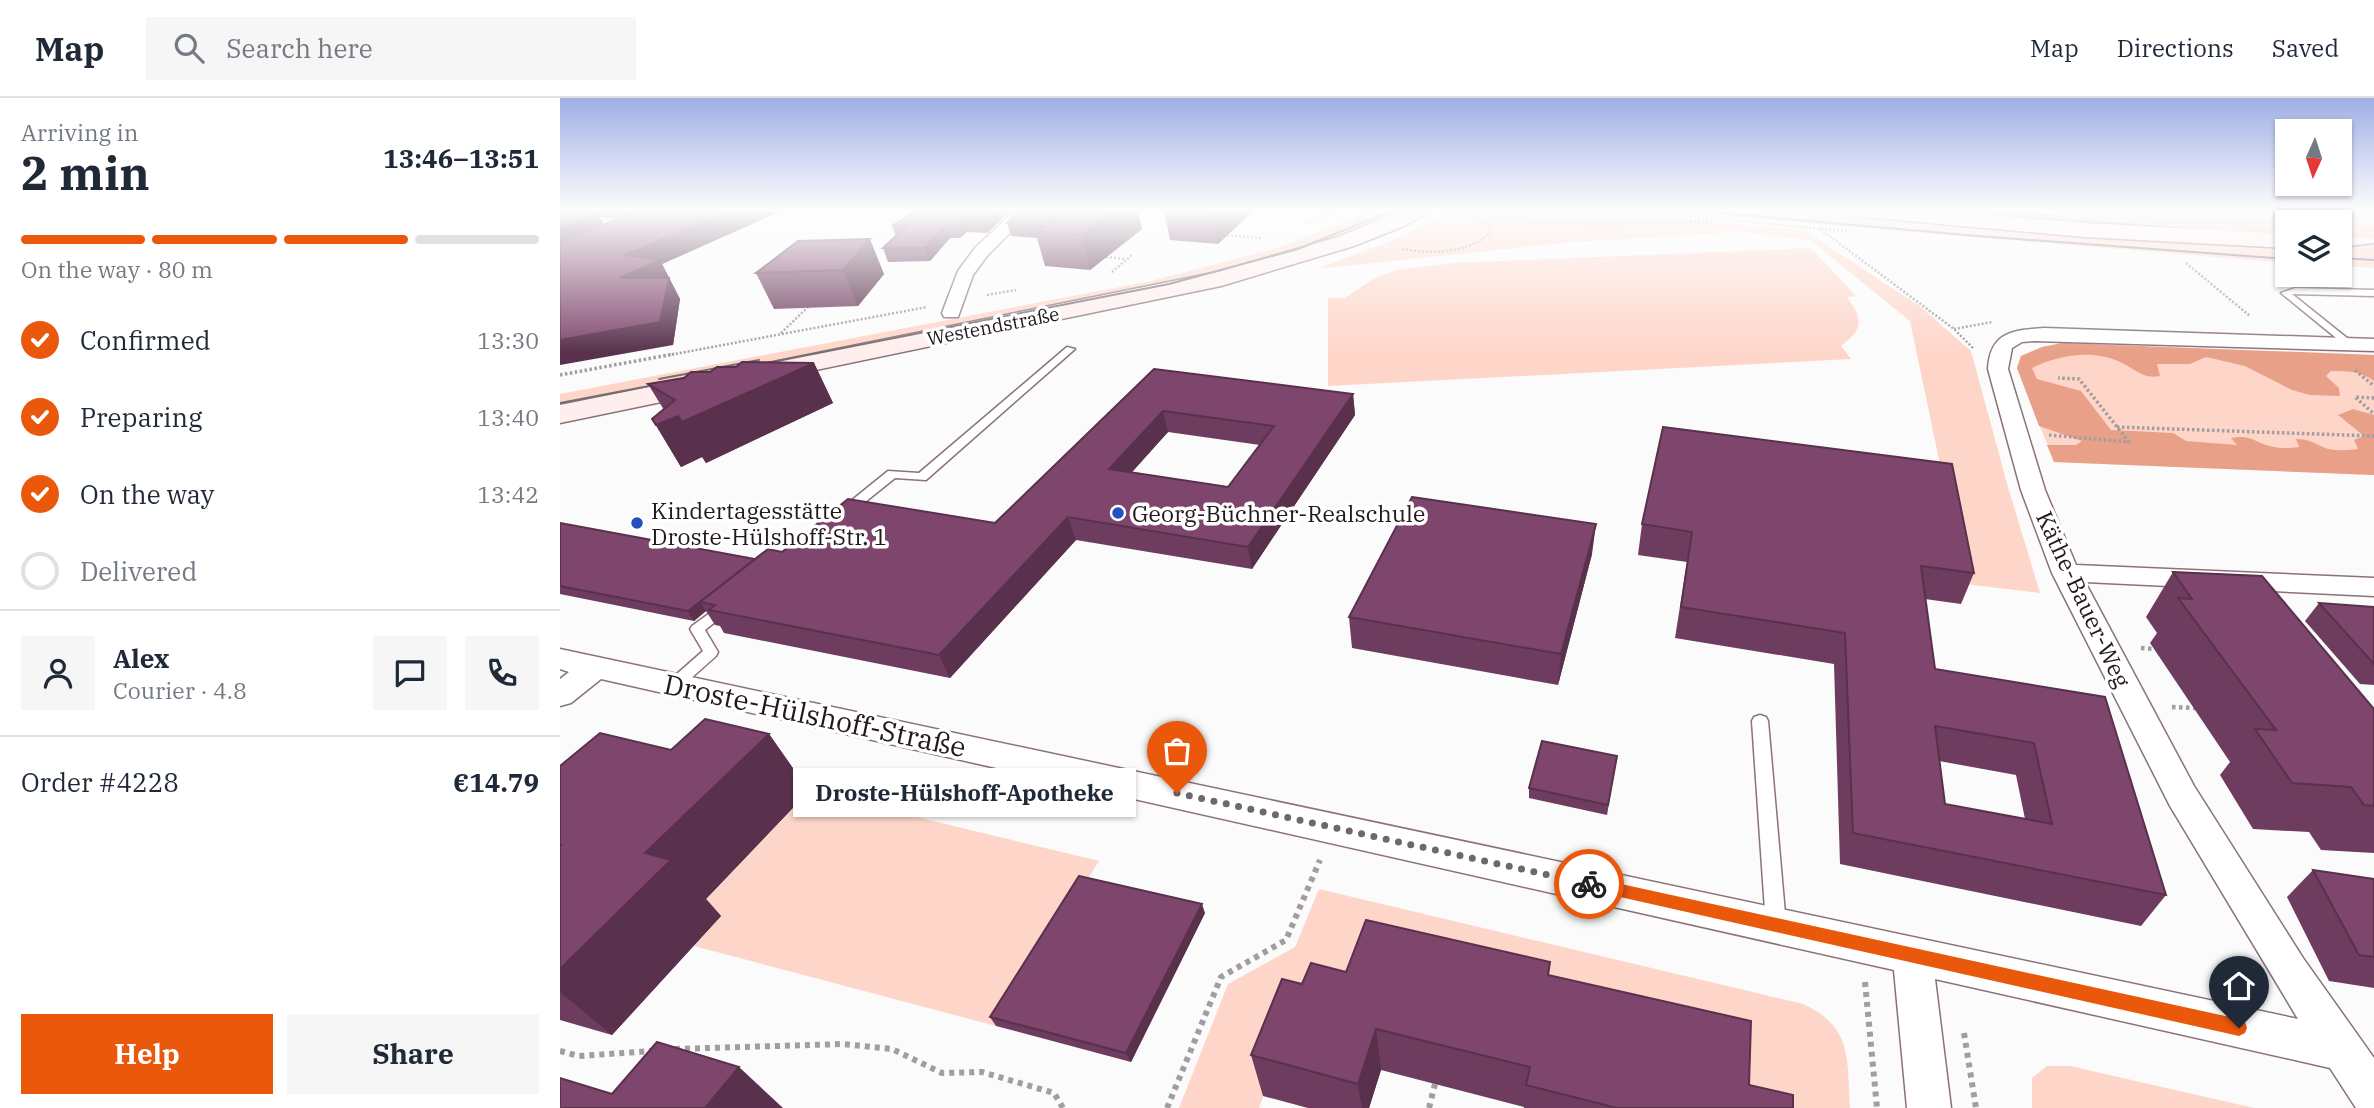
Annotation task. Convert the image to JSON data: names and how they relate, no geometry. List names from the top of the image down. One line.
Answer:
{"streets":{"main road":["Westendstraße"],"street":["Käthe-Bauer-Weg","Droste-Hülshoff-Straße"]},"crossings":[["Käthe-Bauer-Weg","Droste-Hülshoff-Straße"]],"places":["Georg-Büchner-Realschule","Kindertagesstätte Droste-Hülshoff-Str. 1","Droste-Hülshoff-Apotheke"],"north":"bottom","page":{"header":"Map","search":"Search here","nav":["Map","Directions","Saved"],"heading":["2 min","Arriving in","13:46–13:51"],"panel":["Alex","Courier · 4.8","Order #4228","€14.79"],"bar":"On the way · 80 m","list":[["Confirmed","13:30"],["Preparing","13:40"],["On the way","13:42"],"Delivered"],"bubble":"Droste-Hülshoff-Apotheke","buttons":["Help","Share"]}}
